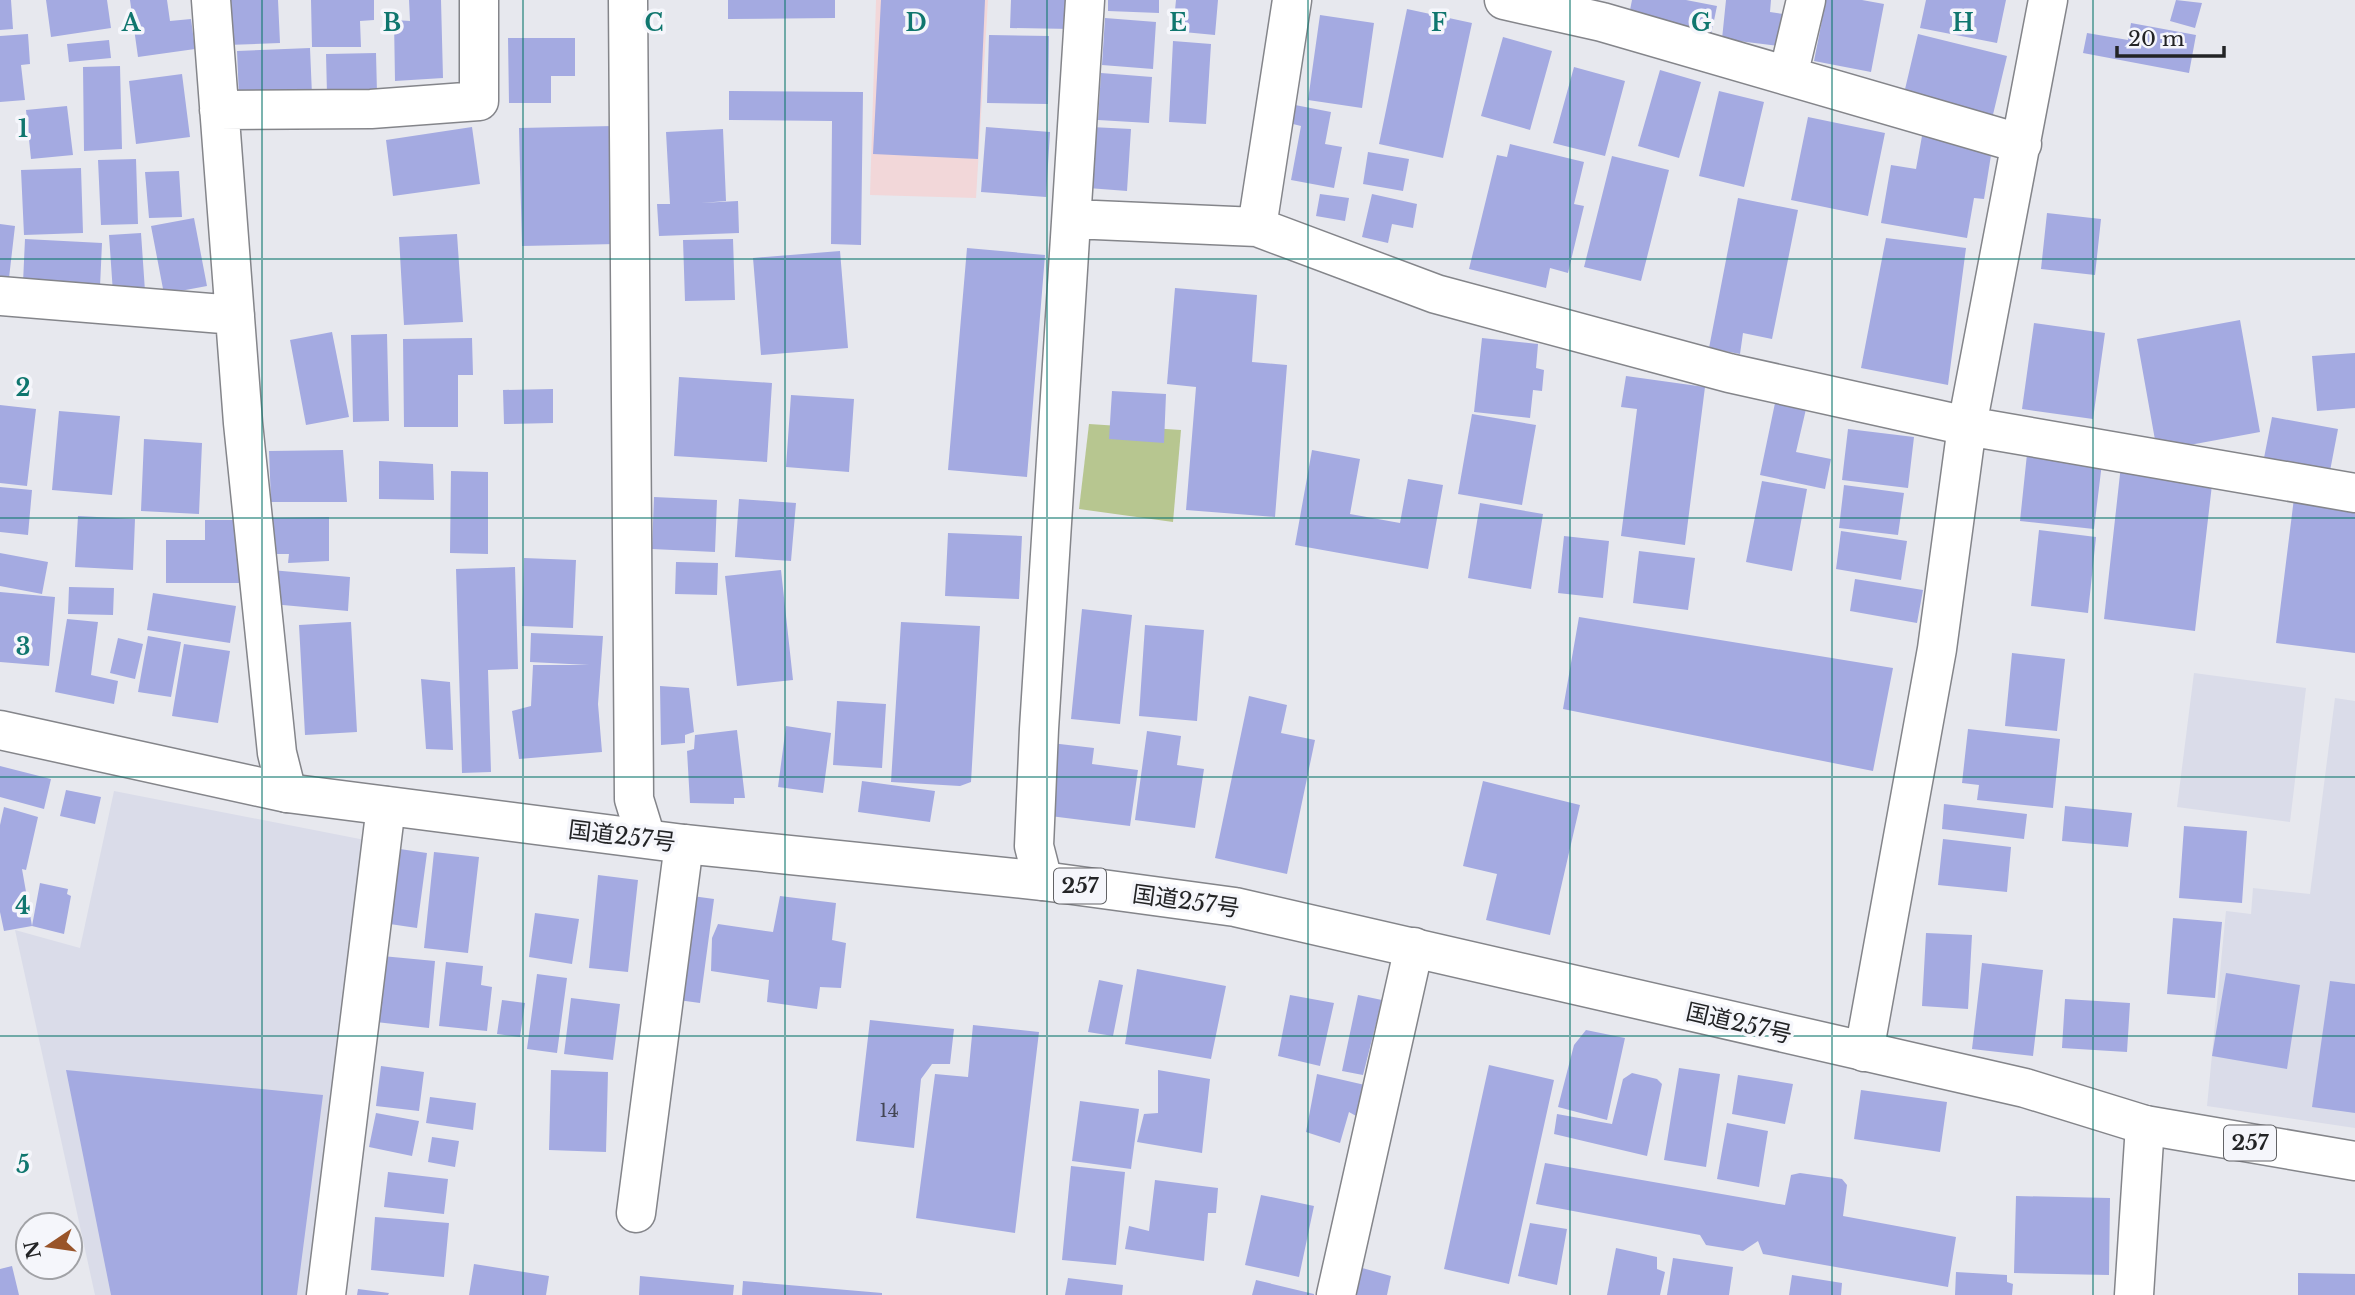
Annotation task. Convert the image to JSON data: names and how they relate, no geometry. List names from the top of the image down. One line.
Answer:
{"streets":{"main road":["国道257号","257"]},"house_numbers":["14"],"scale_bar":"20 m","north":"left","grid":{"columns":["A","B","C","D","E","F","G","H"],"rows":["1","2","3","4","5"]}}
